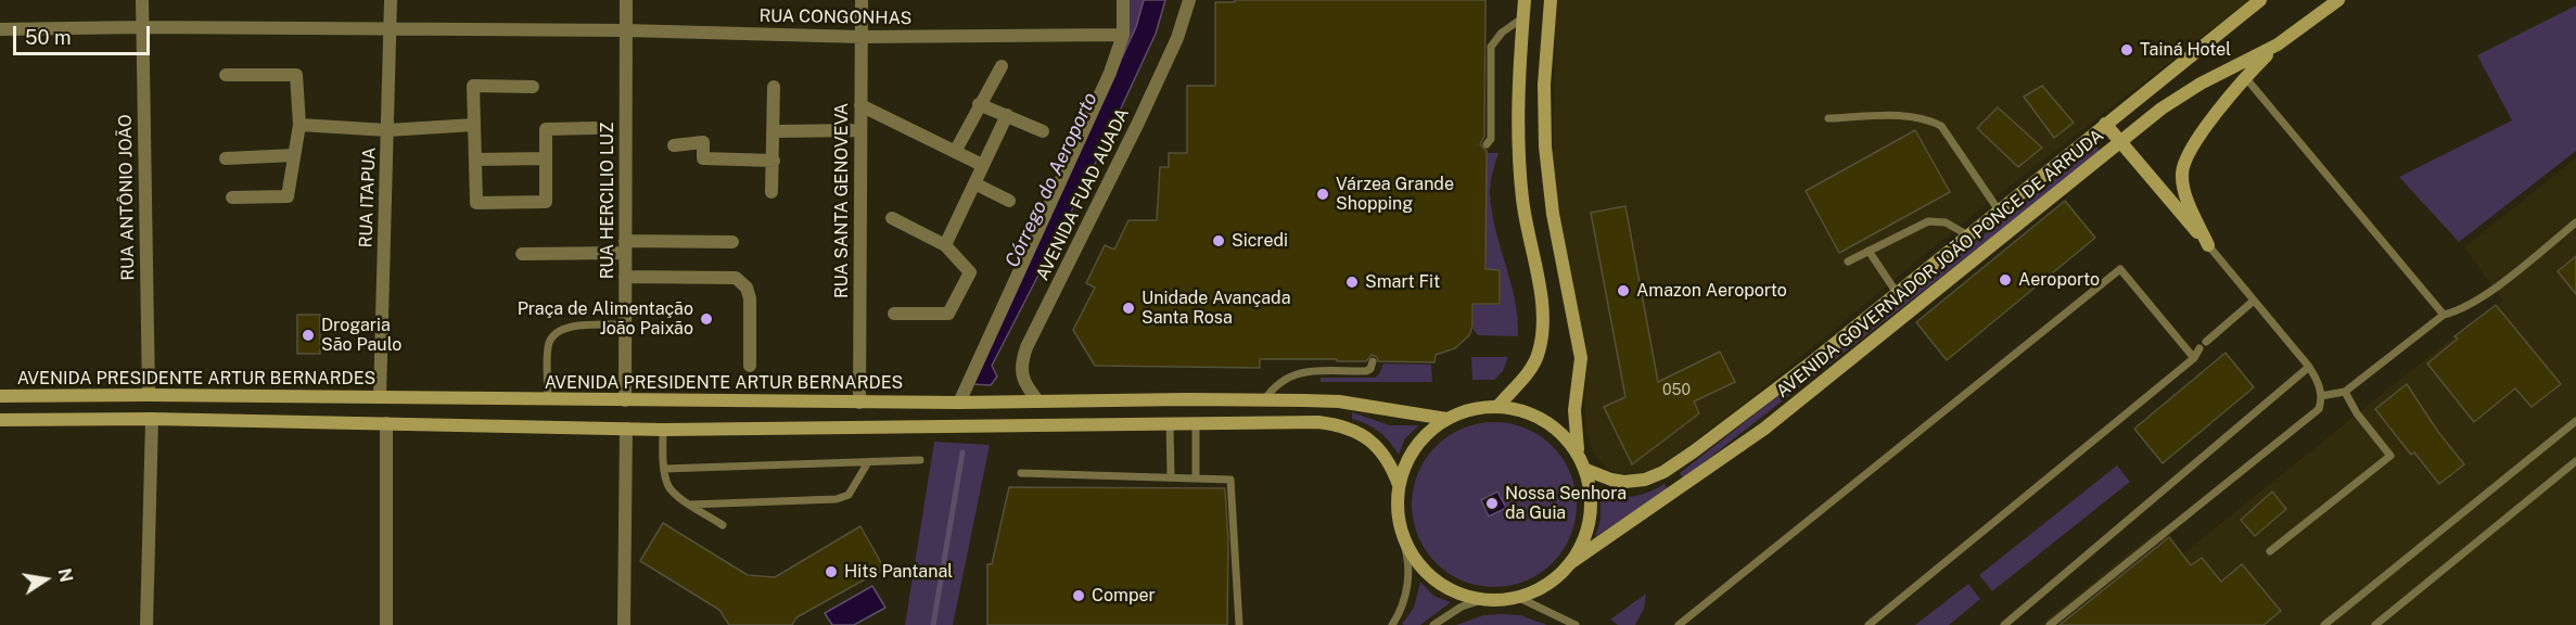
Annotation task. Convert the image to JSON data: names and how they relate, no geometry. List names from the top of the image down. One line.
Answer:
{"streets":{"main road":["AVENIDA GOVERNADOR JOÃO PONCE DE ARRUDA","AVENIDA PRESIDENTE ARTUR BERNARDES"],"street":["RUA CONGONHAS","AVENIDA FUAD AUADA","RUA ANTÔNIO JOÃO","RUA ITAPUA","RUA HERCILIO LUZ","RUA SANTA GENOVEVA"]},"crossings":[["RUA CONGONHAS","AVENIDA FUAD AUADA"],["RUA CONGONHAS","RUA ANTÔNIO JOÃO"],["RUA CONGONHAS","RUA ITAPUA"],["RUA CONGONHAS","RUA HERCILIO LUZ"],["RUA CONGONHAS","RUA SANTA GENOVEVA"],["AVENIDA FUAD AUADA","AVENIDA PRESIDENTE ARTUR BERNARDES"],["RUA ANTÔNIO JOÃO","AVENIDA PRESIDENTE ARTUR BERNARDES"],["RUA ITAPUA","AVENIDA PRESIDENTE ARTUR BERNARDES"],["RUA HERCILIO LUZ","AVENIDA PRESIDENTE ARTUR BERNARDES"],["RUA SANTA GENOVEVA","AVENIDA PRESIDENTE ARTUR BERNARDES"],["AVENIDA GOVERNADOR JOÃO PONCE DE ARRUDA","AVENIDA PRESIDENTE ARTUR BERNARDES"]],"water":["Córrego do Aeroporto"],"places":["Tainá Hotel","Várzea Grande Shopping","Sicredi","Aeroporto","Smart Fit","Amazon Aeroporto","Unidade Avançada Santa Rosa","Praça de Alimentação João Paixão","Drogaria São Paulo","Nossa Senhora da Guia","Hits Pantanal","Comper"],"house_numbers":["050"],"scale_bar":"50 m","north":"right"}
